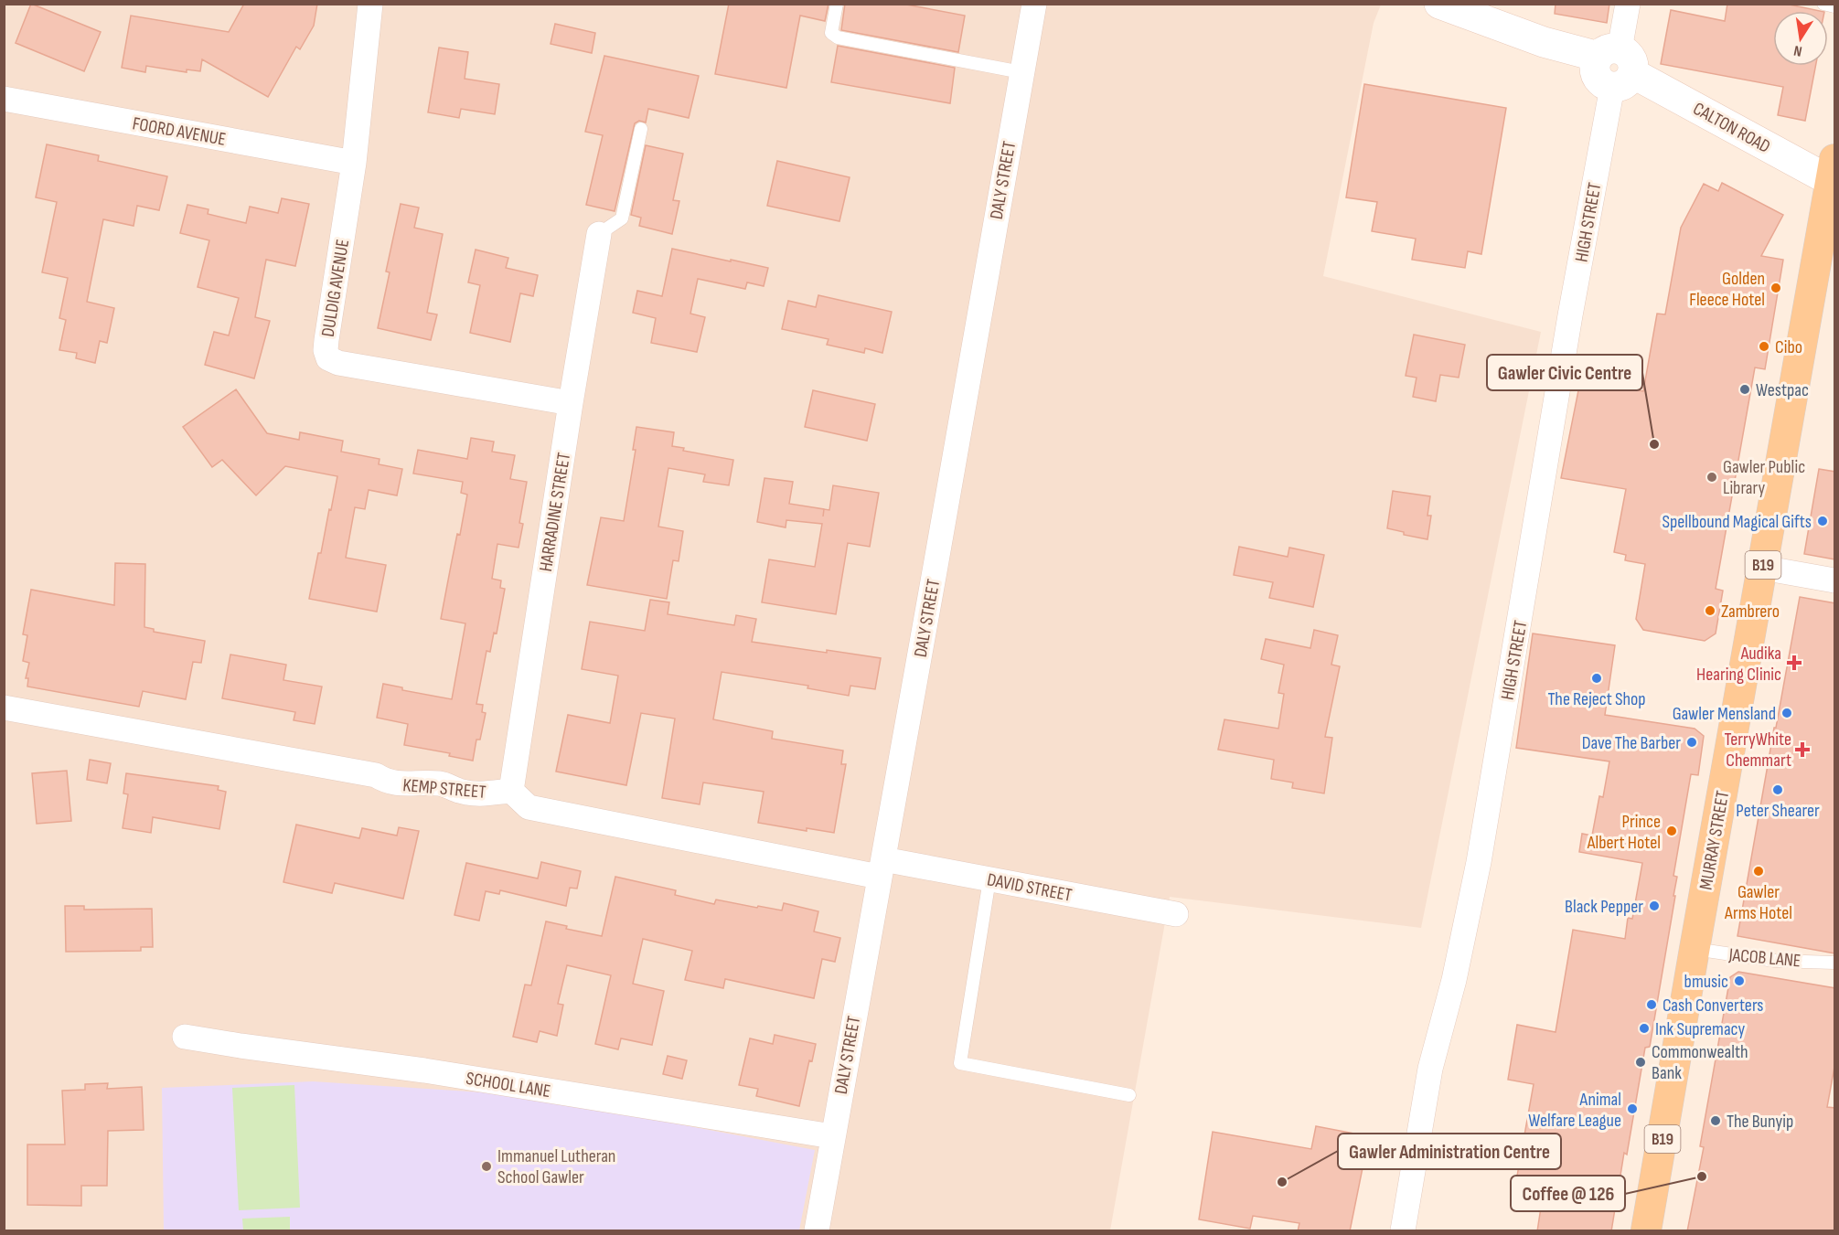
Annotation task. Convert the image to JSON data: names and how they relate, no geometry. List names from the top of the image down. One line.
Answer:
{"streets":{"main road":["CALTON ROAD","B19","MURRAY STREET"],"street":["FOORD AVENUE","DALY STREET","HIGH STREET","DULDIG AVENUE","HARRADINE STREET","KEMP STREET","DAVID STREET","SCHOOL LANE"],"lane":["JACOB LANE"]},"crossings":[["CALTON ROAD","HIGH STREET"],["CALTON ROAD","MURRAY STREET"],["FOORD AVENUE","DULDIG AVENUE"],["DALY STREET","KEMP STREET"],["DALY STREET","DAVID STREET"],["DALY STREET","SCHOOL LANE"],["DULDIG AVENUE","HARRADINE STREET"],["HARRADINE STREET","KEMP STREET"],["KEMP STREET","DAVID STREET"],["MURRAY STREET","JACOB LANE"]],"places":{"other":["Golden Fleece Hotel","Cibo","Westpac","Gawler Civic Centre","Gawler Public Library","Spellbound Magical Gifts","Zambrero","The Reject Shop","Gawler Mensland","Dave The Barber","Peter Shearer","Prince Albert Hotel","Gawler Arms Hotel","Black Pepper","bmusic","Cash Converters","Ink Supremacy","Commonwealth Bank","Animal Welfare League","The Bunyip","Immanuel Lutheran School Gawler","Coffee @ 126","Gawler Administration Centre"],"health":["Audika Hearing Clinic","TerryWhite Chemmart"]},"north":"bottom"}
